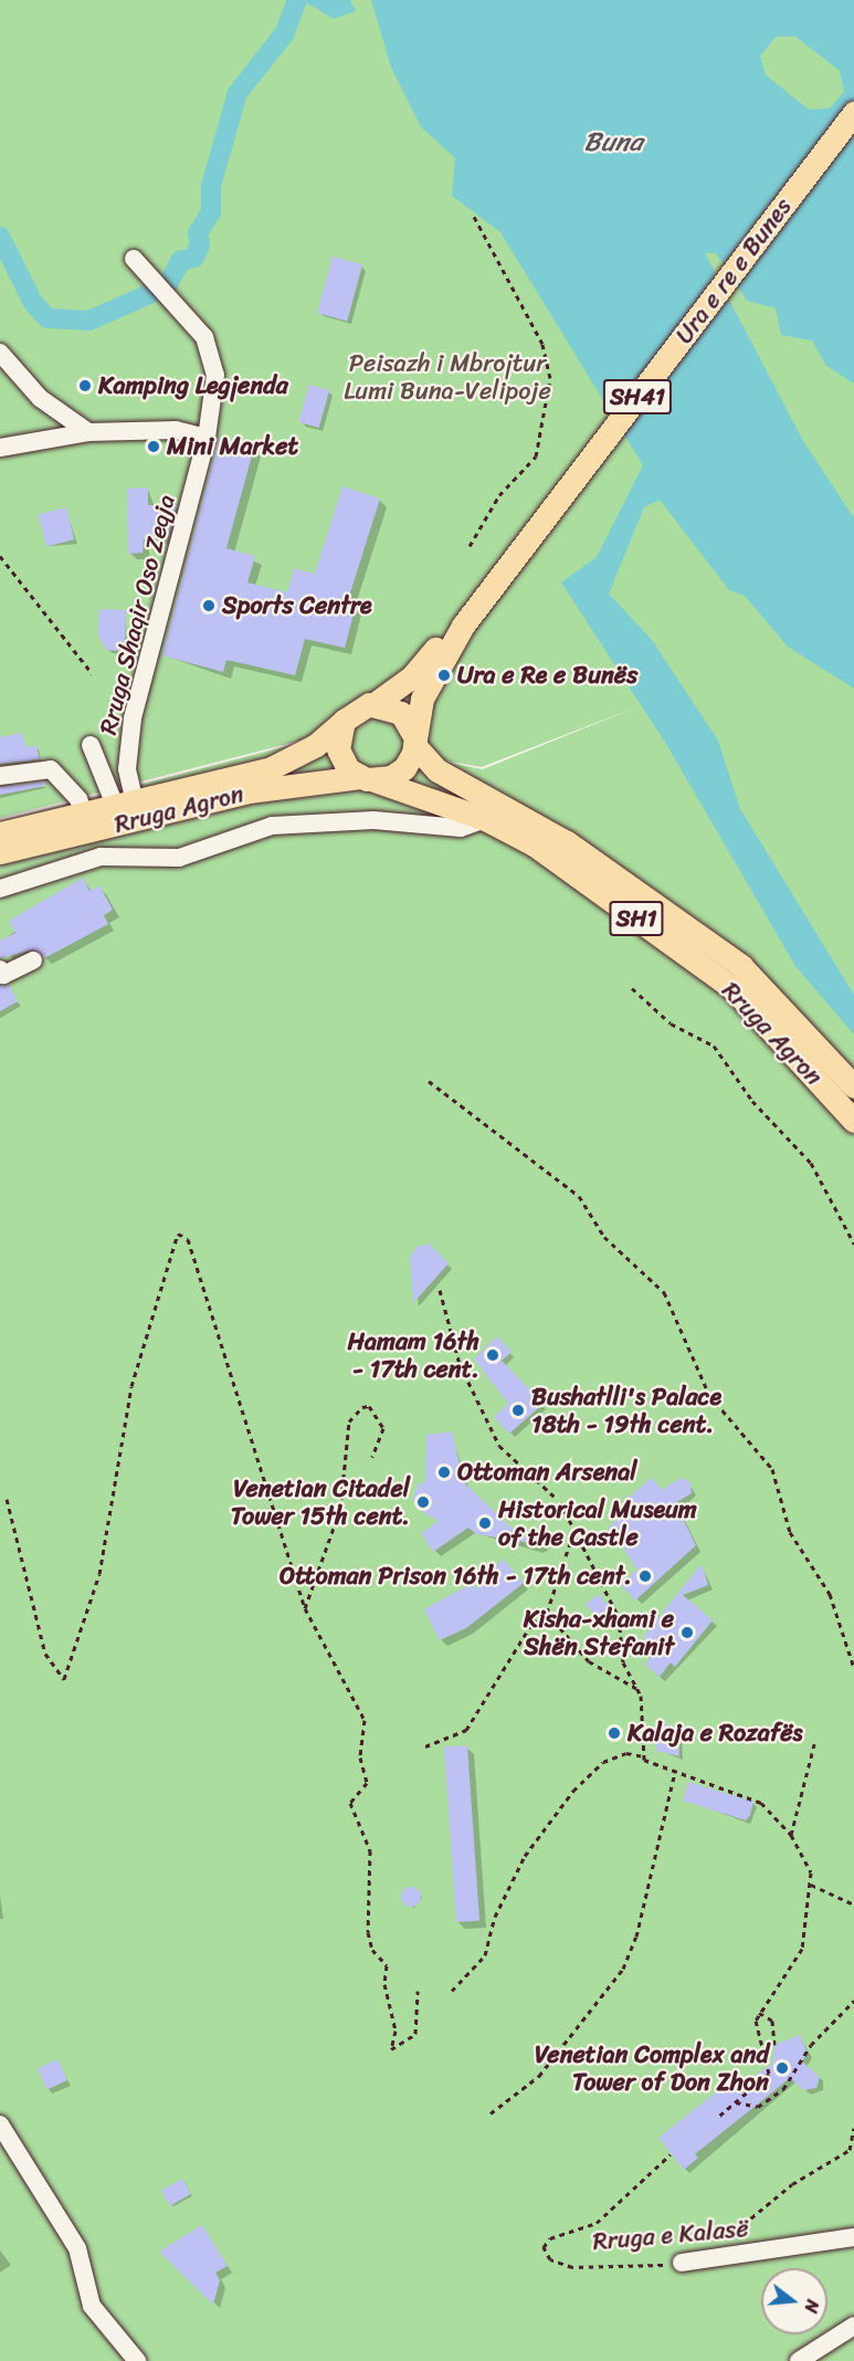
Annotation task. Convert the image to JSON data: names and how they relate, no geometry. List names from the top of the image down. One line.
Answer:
{"streets":{"main road":["Ura e re e Bunes","SH41","Rruga Agron","SH1"],"street":["Rruga Shaqir Oso Zeqja","Rruga e Kalasë"]},"crossings":[["Ura e re e Bunes","SH41"],["SH41","Rruga Agron"],["Rruga Shaqir Oso Zeqja","Rruga Agron"]],"water":["Buna"],"parks":["Peisazh i Mbrojtur Lumi Buna-Velipoje"],"places":["Kamping Legjenda","Mini Market","Sports Centre","Ura e Re e Bunës","Hamam 16th - 17th cent.","Bushatlli's Palace 18th - 19th cent.","Ottoman Arsenal","Venetian Citadel Tower 15th cent.","Historical Museum of the Castle","Ottoman Prison 16th - 17th cent.","Kisha-xhami e Shën Stefanit","Kalaja e Rozafës","Venetian Complex and Tower of Don Zhon"],"north":"right"}
